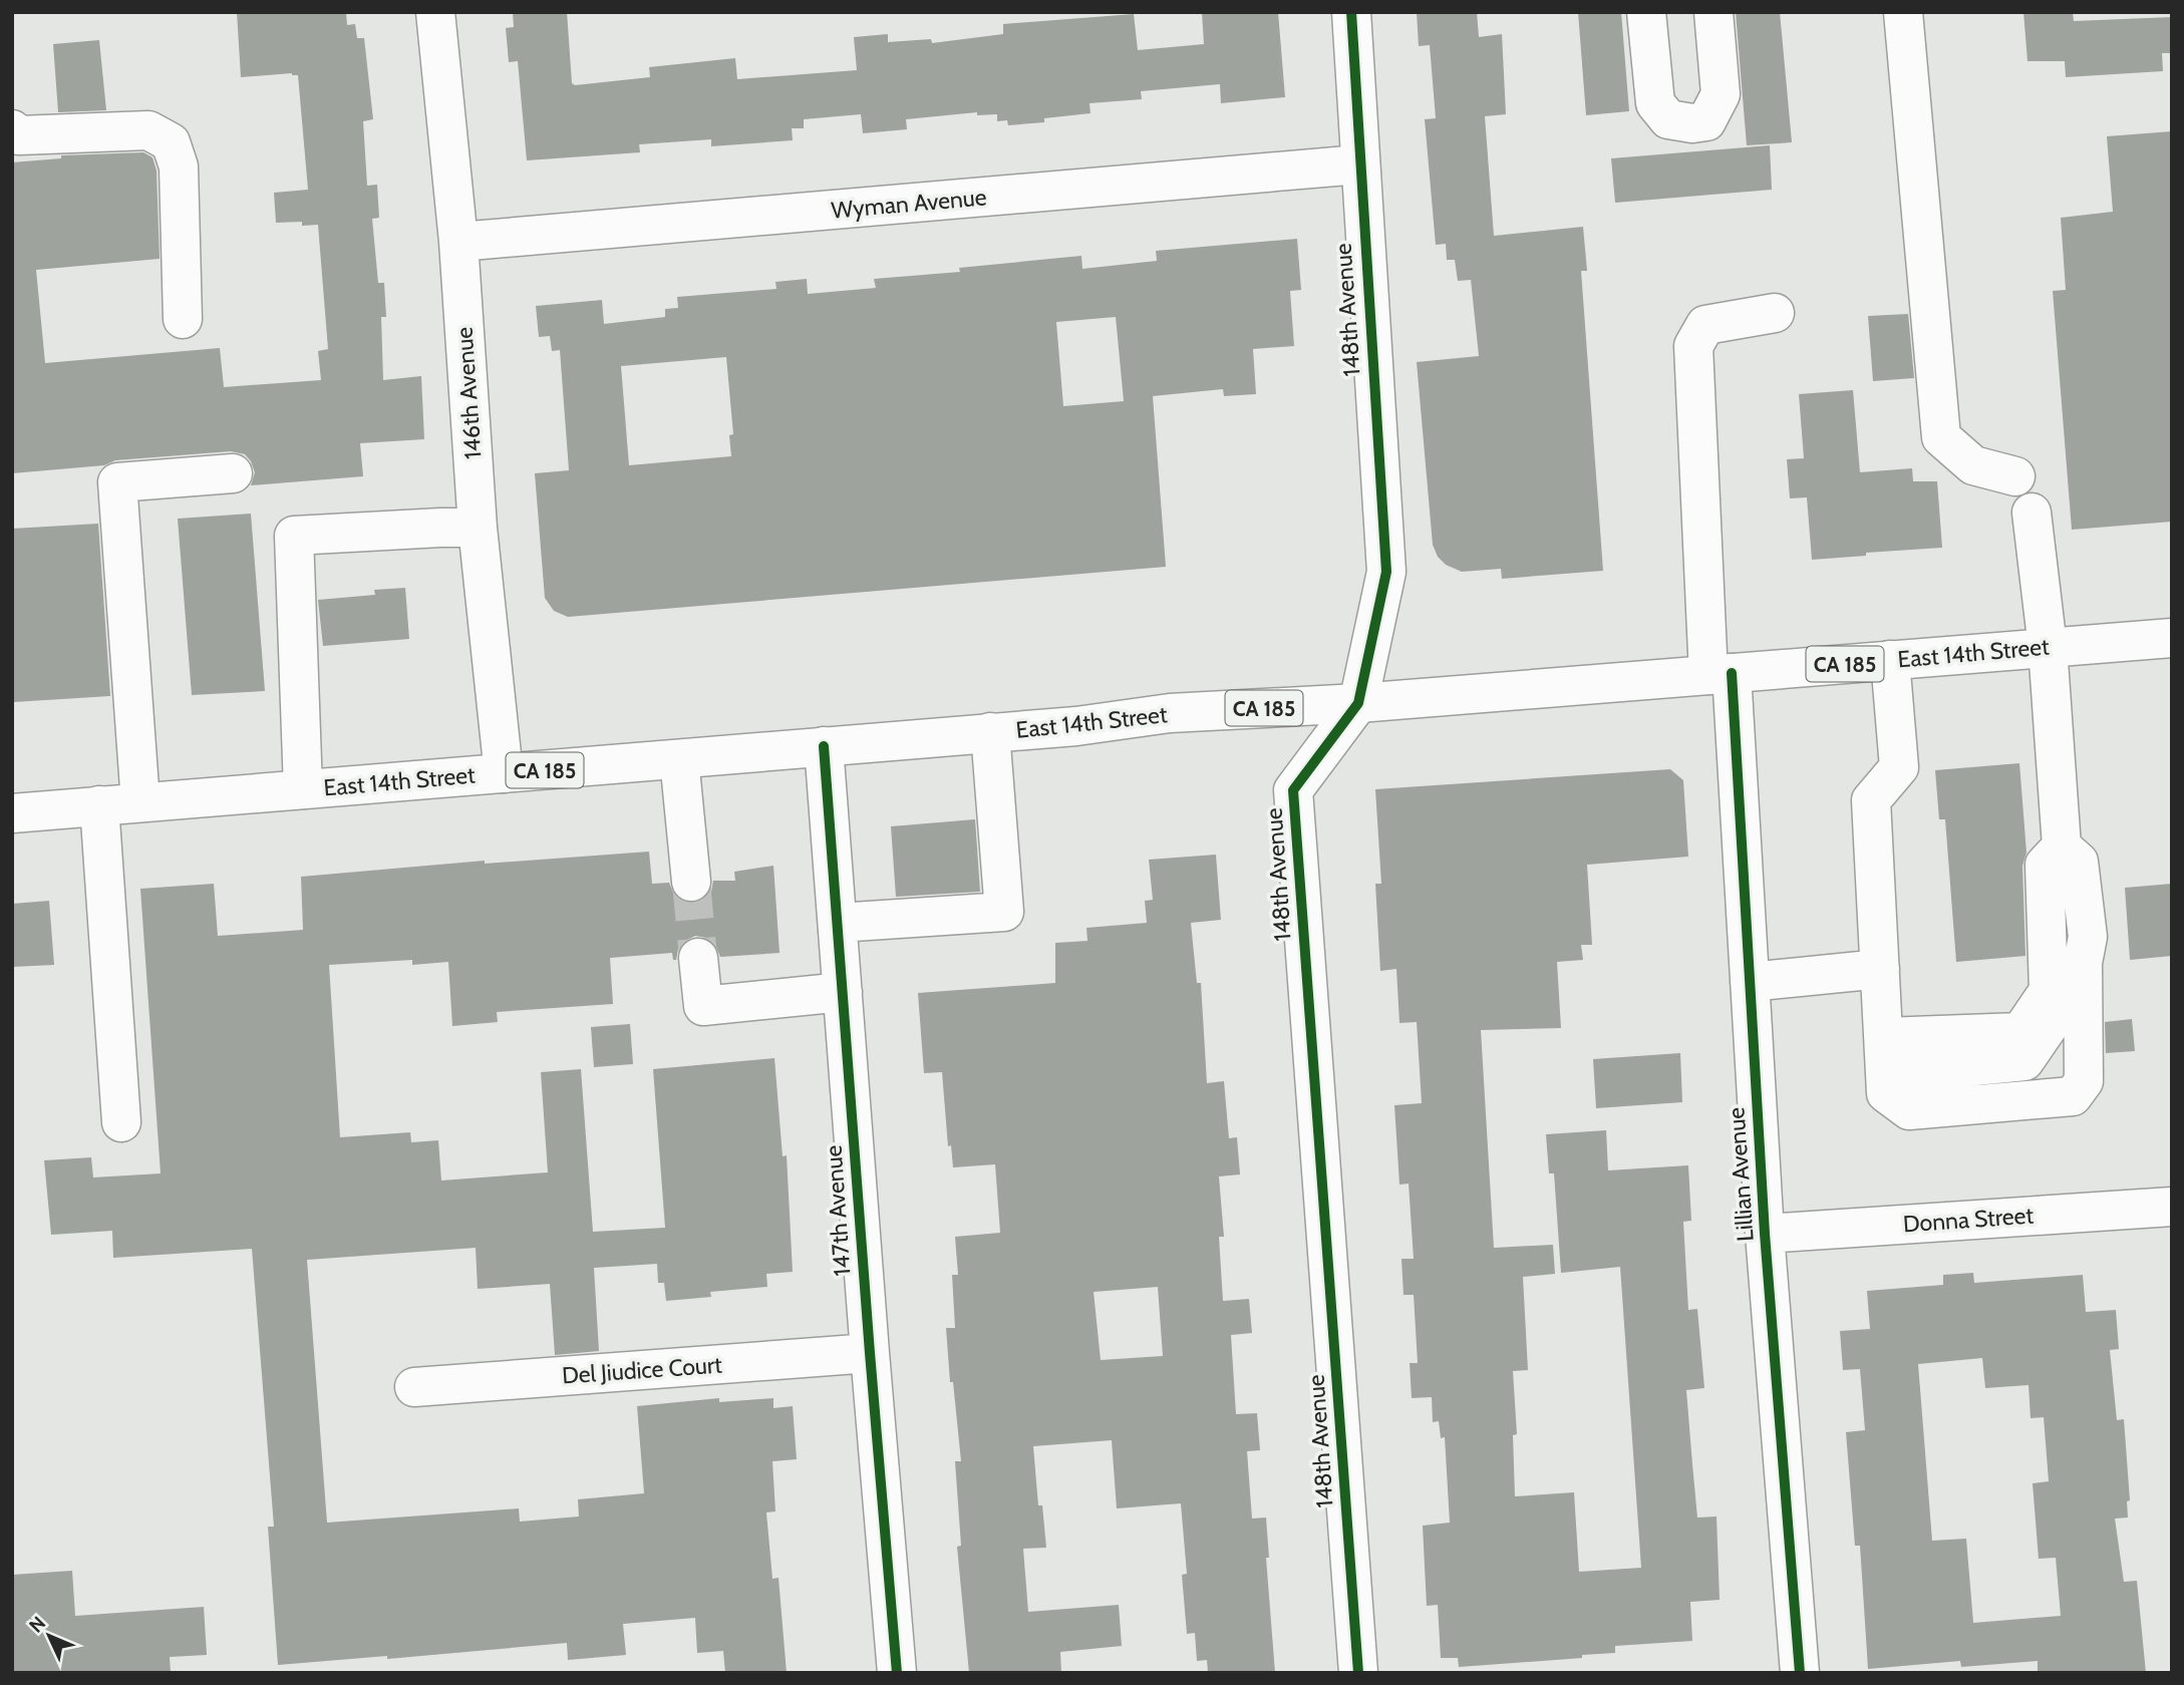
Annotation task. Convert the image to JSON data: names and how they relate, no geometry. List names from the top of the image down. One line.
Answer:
{"streets":{"street":["Wyman Avenue","148th Avenue","146th Avenue","East 14th Street","CA 185","Lillian Avenue","147th Avenue","Donna Street","Del Jiudice Court"]},"crossings":[["Wyman Avenue","148th Avenue"],["Wyman Avenue","146th Avenue"],["148th Avenue","East 14th Street"],["146th Avenue","East 14th Street"],["East 14th Street","Lillian Avenue"],["East 14th Street","147th Avenue"],["Lillian Avenue","Donna Street"],["147th Avenue","Del Jiudice Court"]],"north":"top left"}
